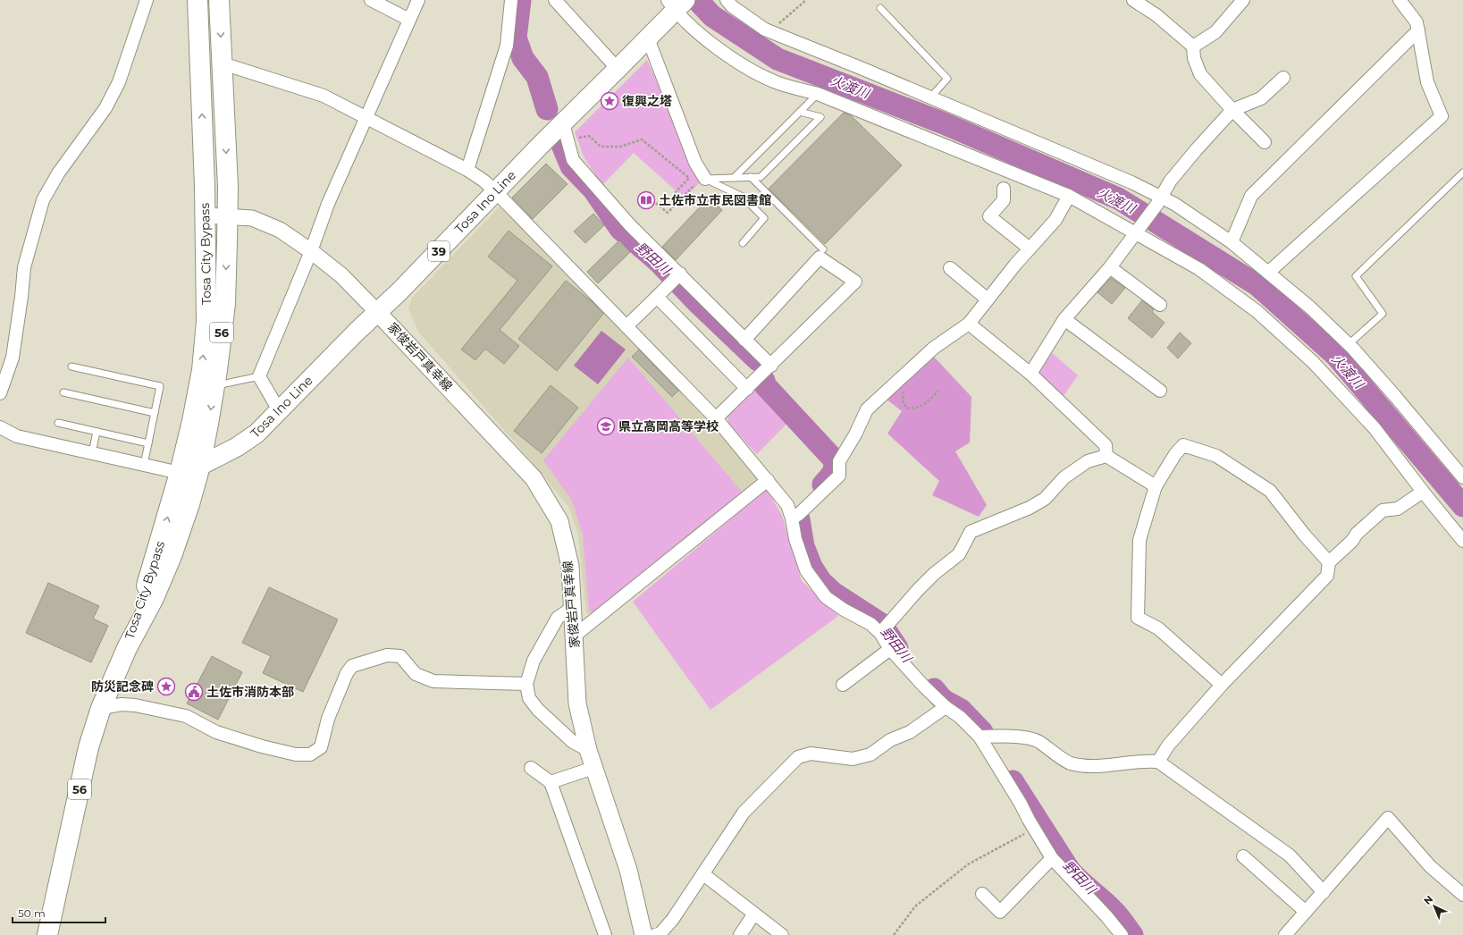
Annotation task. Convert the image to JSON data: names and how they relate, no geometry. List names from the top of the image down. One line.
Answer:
{"streets":{"highway":["Tosa City Bypass","56"],"main road":["Tosa Ino Line","39","家俊岩戸真幸線"]},"crossings":[["Tosa Ino Line","Tosa City Bypass"],["Tosa Ino Line","家俊岩戸真幸線"],["Tosa City Bypass","56"]],"water":["火渡川","野田川"],"places":{"place":["復興之塔","防災記念碑"],"library":["土佐市立市民図書館"],"school or university":["県立高岡高等学校"],"public building":["土佐市消防本部"]},"scale_bar":"50 m","north":"top left"}
